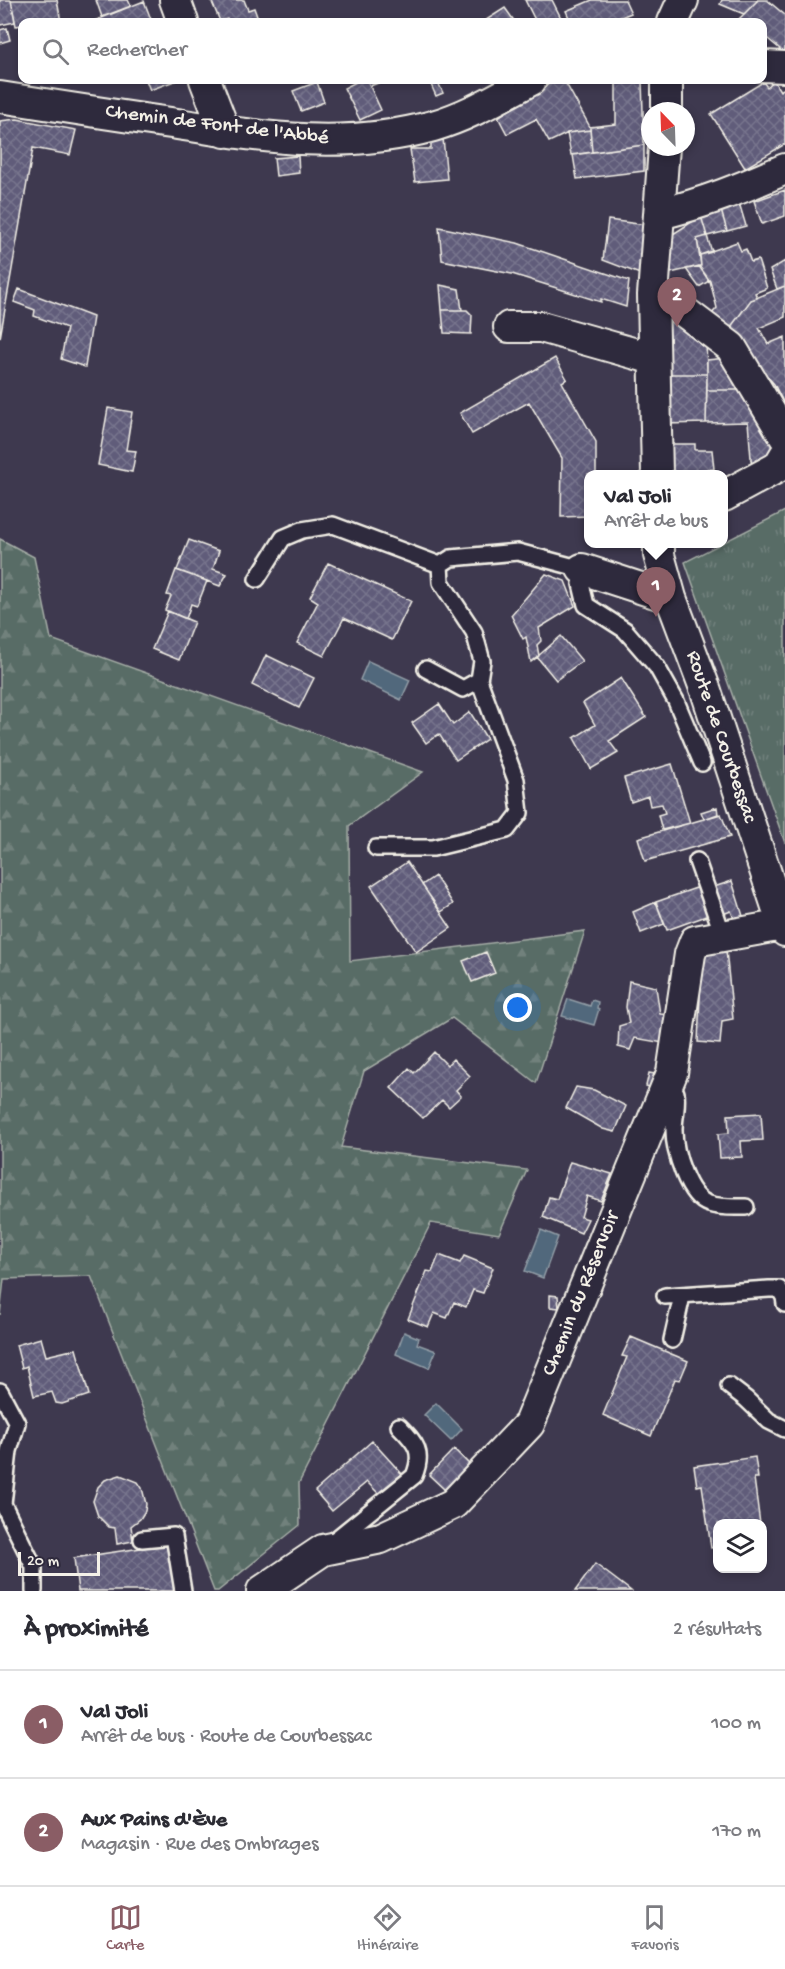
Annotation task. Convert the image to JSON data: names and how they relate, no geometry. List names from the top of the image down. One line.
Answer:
{"streets":{"street":["Chemin de Font de l'Abbé","Route de Courbessac","Chemin du Réservoir"]},"crossings":[["Route de Courbessac","Chemin du Réservoir"]],"scale_bar":"20 m","north":"top left","page":{"search":"Rechercher","pins":["2","1"],"popup":["Val Joli","Arrêt de bus"],"scale":"20 m","heading":["À proximité","2 résultats"],"list":[{"mark":"1","name":"Val Joli","note":"Arrêt de bus · Route de Courbessac","value":"100 m"},{"mark":"2","name":"Aux Pains d'Ève","note":"Magasin · Rue des Ombrages","value":"170 m"}],"nav":["Carte","Itinéraire","Favoris"]}}
